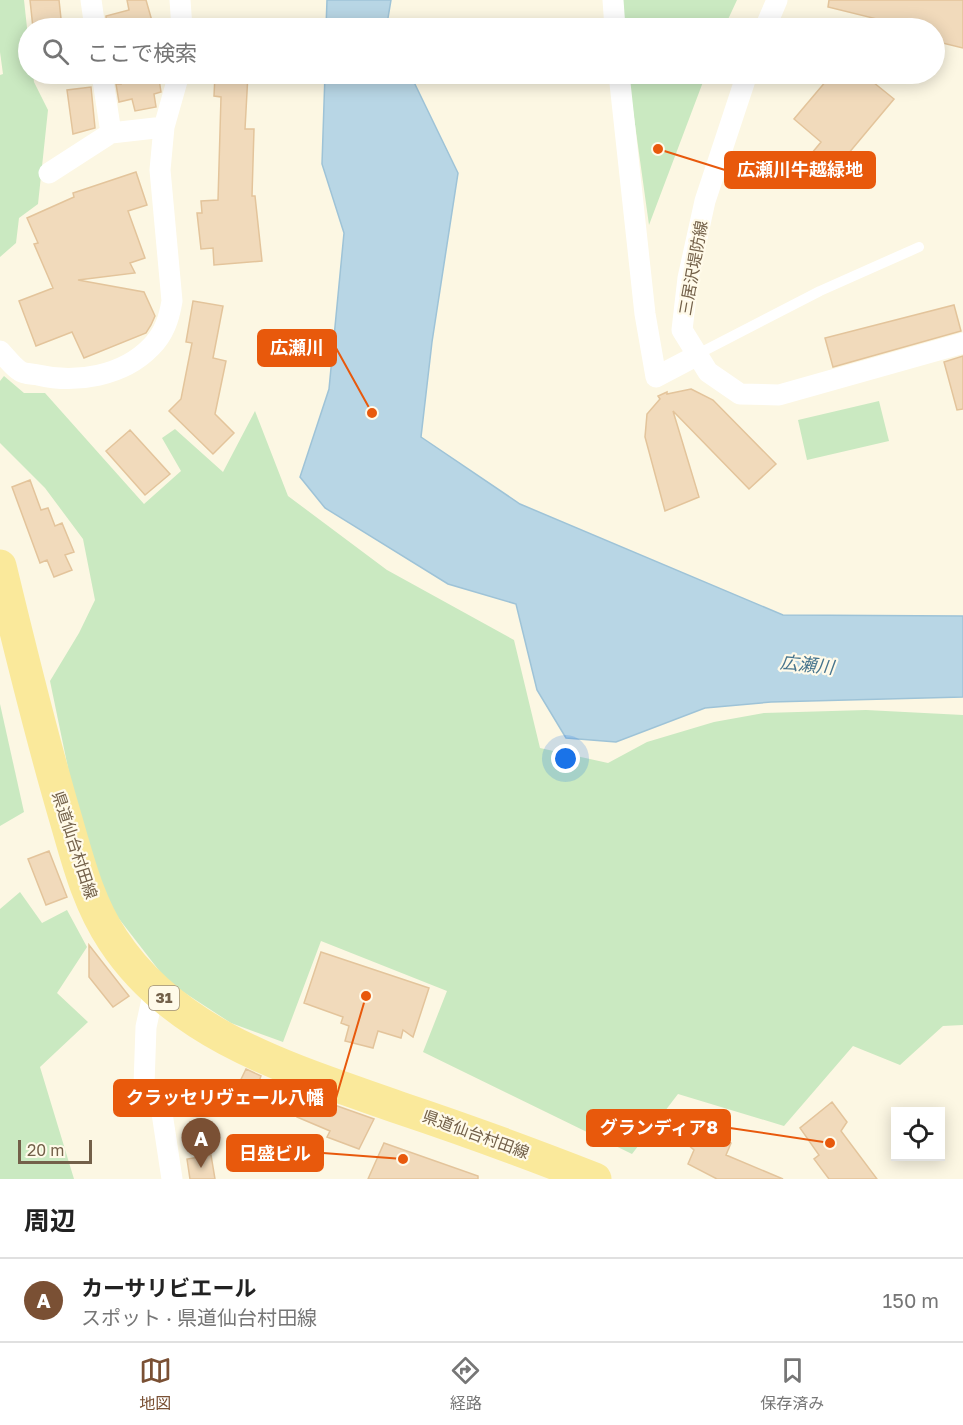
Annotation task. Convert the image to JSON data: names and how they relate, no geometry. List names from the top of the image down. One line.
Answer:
{"streets":{"main road":["県道仙台村田線","31"],"street":["三居沢堤防線"]},"water":["広瀬川"],"places":["広瀬川牛越緑地","広瀬川","クラッセリヴェール八幡","グランディア8","日盛ビル"],"scale_bar":"20 m","page":{"search":"ここで検索","pins":"A","scale":"20 m","heading":"周辺","list":[{"mark":"A","name":"カーサリビエール","note":"スポット · 県道仙台村田線","value":"150 m"}],"nav":["地図","経路","保存済み"]}}
